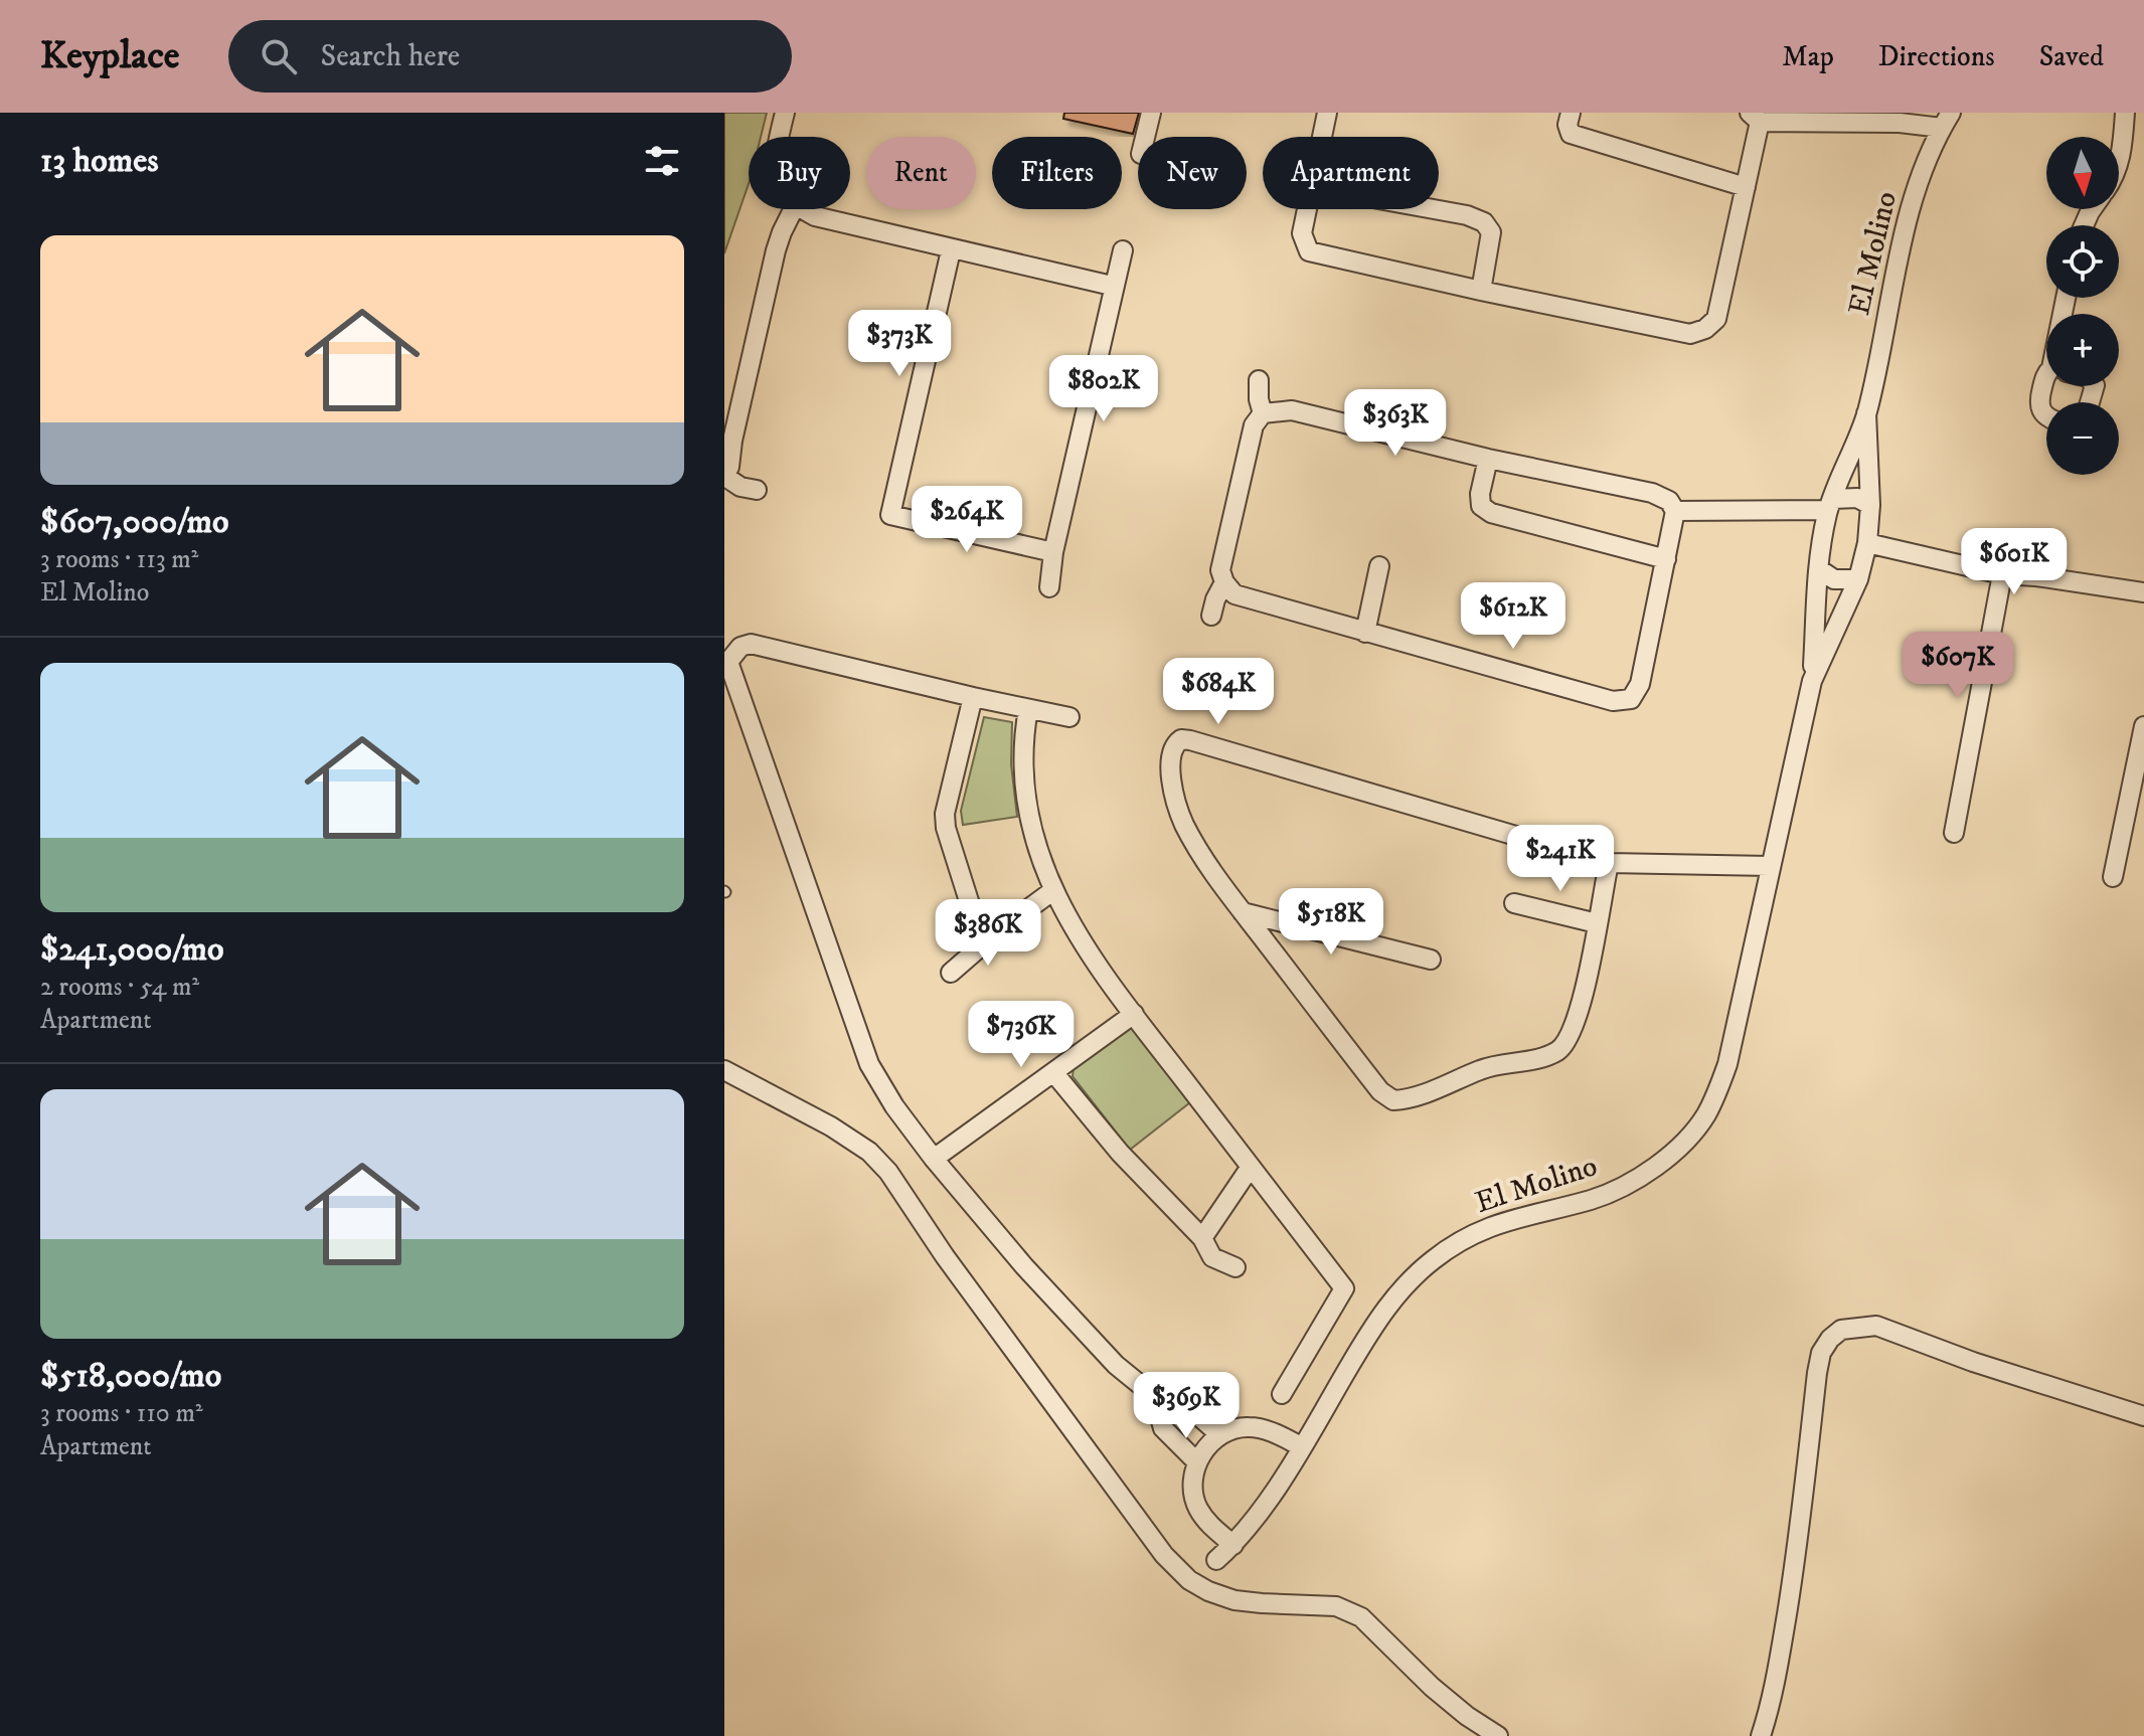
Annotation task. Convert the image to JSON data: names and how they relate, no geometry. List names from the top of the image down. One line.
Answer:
{"streets":{"street":["El Molino"]},"north":"bottom","page":{"header":"Keyplace","search":"Search here","nav":["Map","Directions","Saved"],"heading":"13 homes","map_buttons":["+","−"],"chip":["Buy","Rent","Filters","New","Apartment"],"list":[{"name":"$607,000/mo","note":"3 rooms · 113 m² · El Molino"},{"name":"$241,000/mo","note":"2 rooms · 54 m² · Apartment"},{"name":"$518,000/mo","note":"3 rooms · 110 m² · Apartment"}],"price":["$373K","$802K","$363K","$264K","$601K","$612K","$607K","$684K","$241K","$518K","$386K","$736K","$369K"]}}
